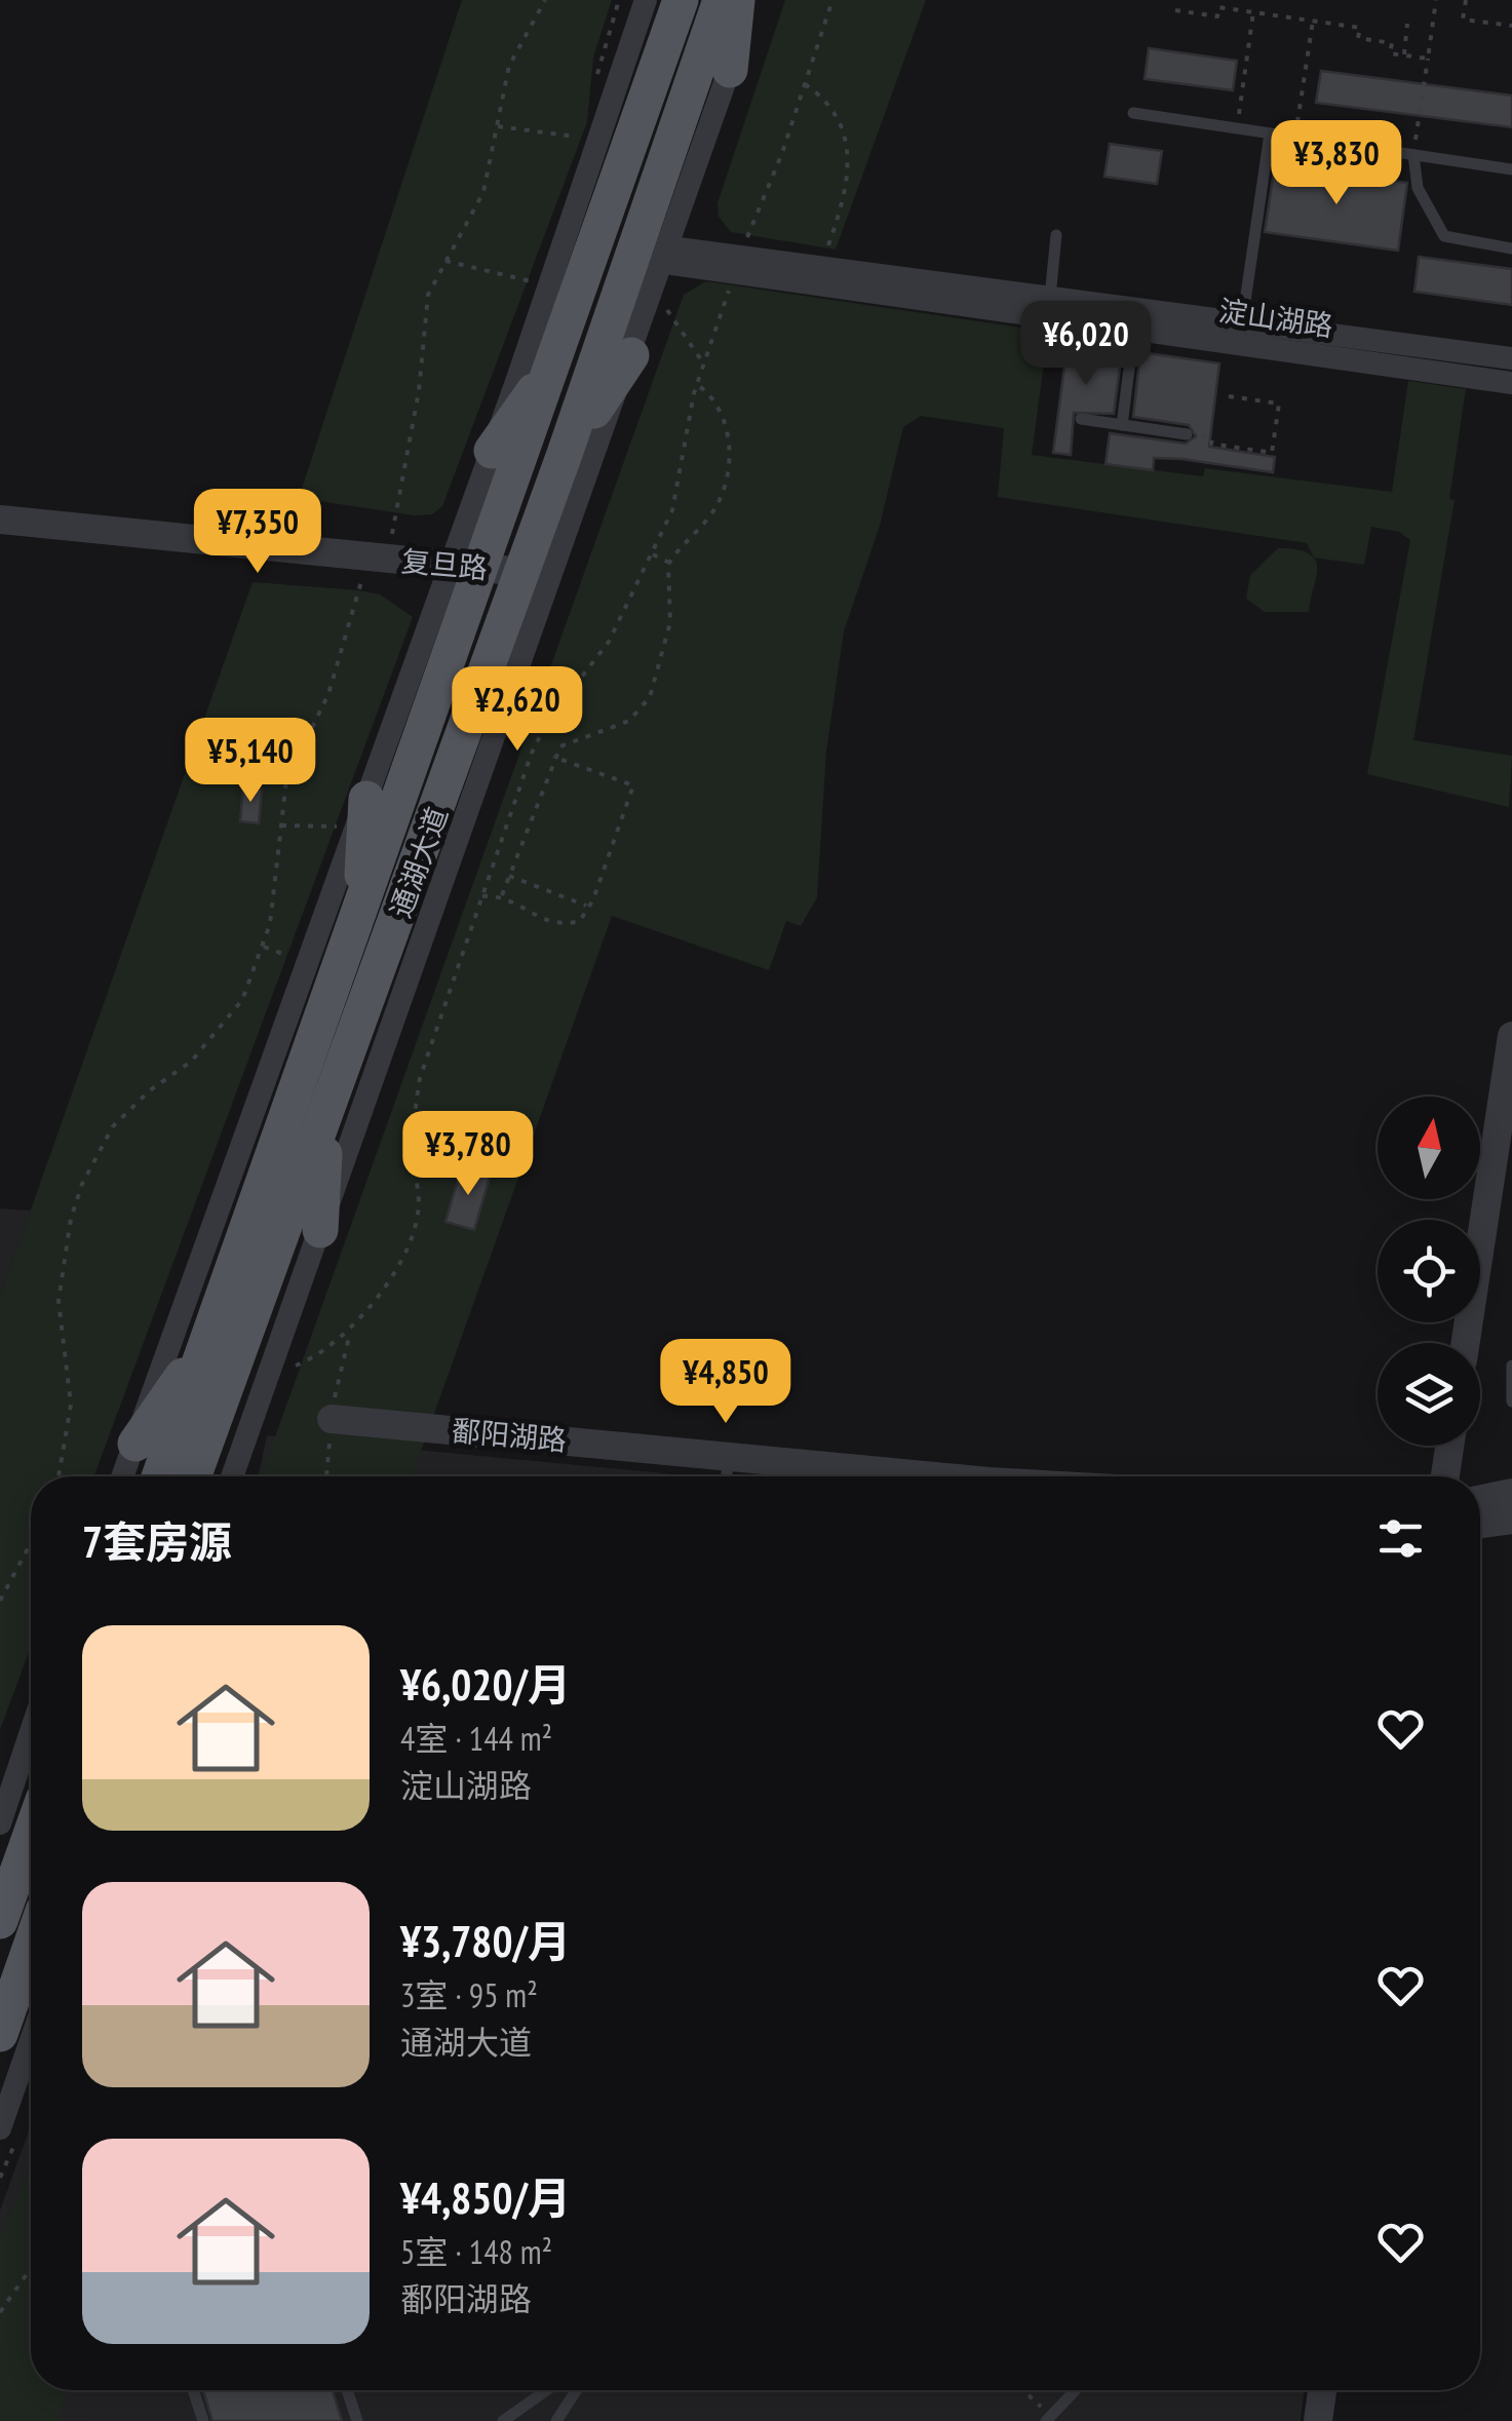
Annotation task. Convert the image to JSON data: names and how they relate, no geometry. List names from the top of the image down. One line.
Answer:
{"streets":{"main road":["通湖大道"],"street":["淀山湖路","复旦路","鄱阳湖路"]},"crossings":[["复旦路","通湖大道"]],"north":"top","page":{"price":["¥3,830","¥6,020","¥7,350","¥2,620","¥5,140","¥3,780","¥4,850"],"heading":"7套房源","list":[{"name":"¥6,020/月","note":"4室 · 144 m² · 淀山湖路"},{"name":"¥3,780/月","note":"3室 · 95 m² · 通湖大道"},{"name":"¥4,850/月","note":"5室 · 148 m² · 鄱阳湖路"}]}}
